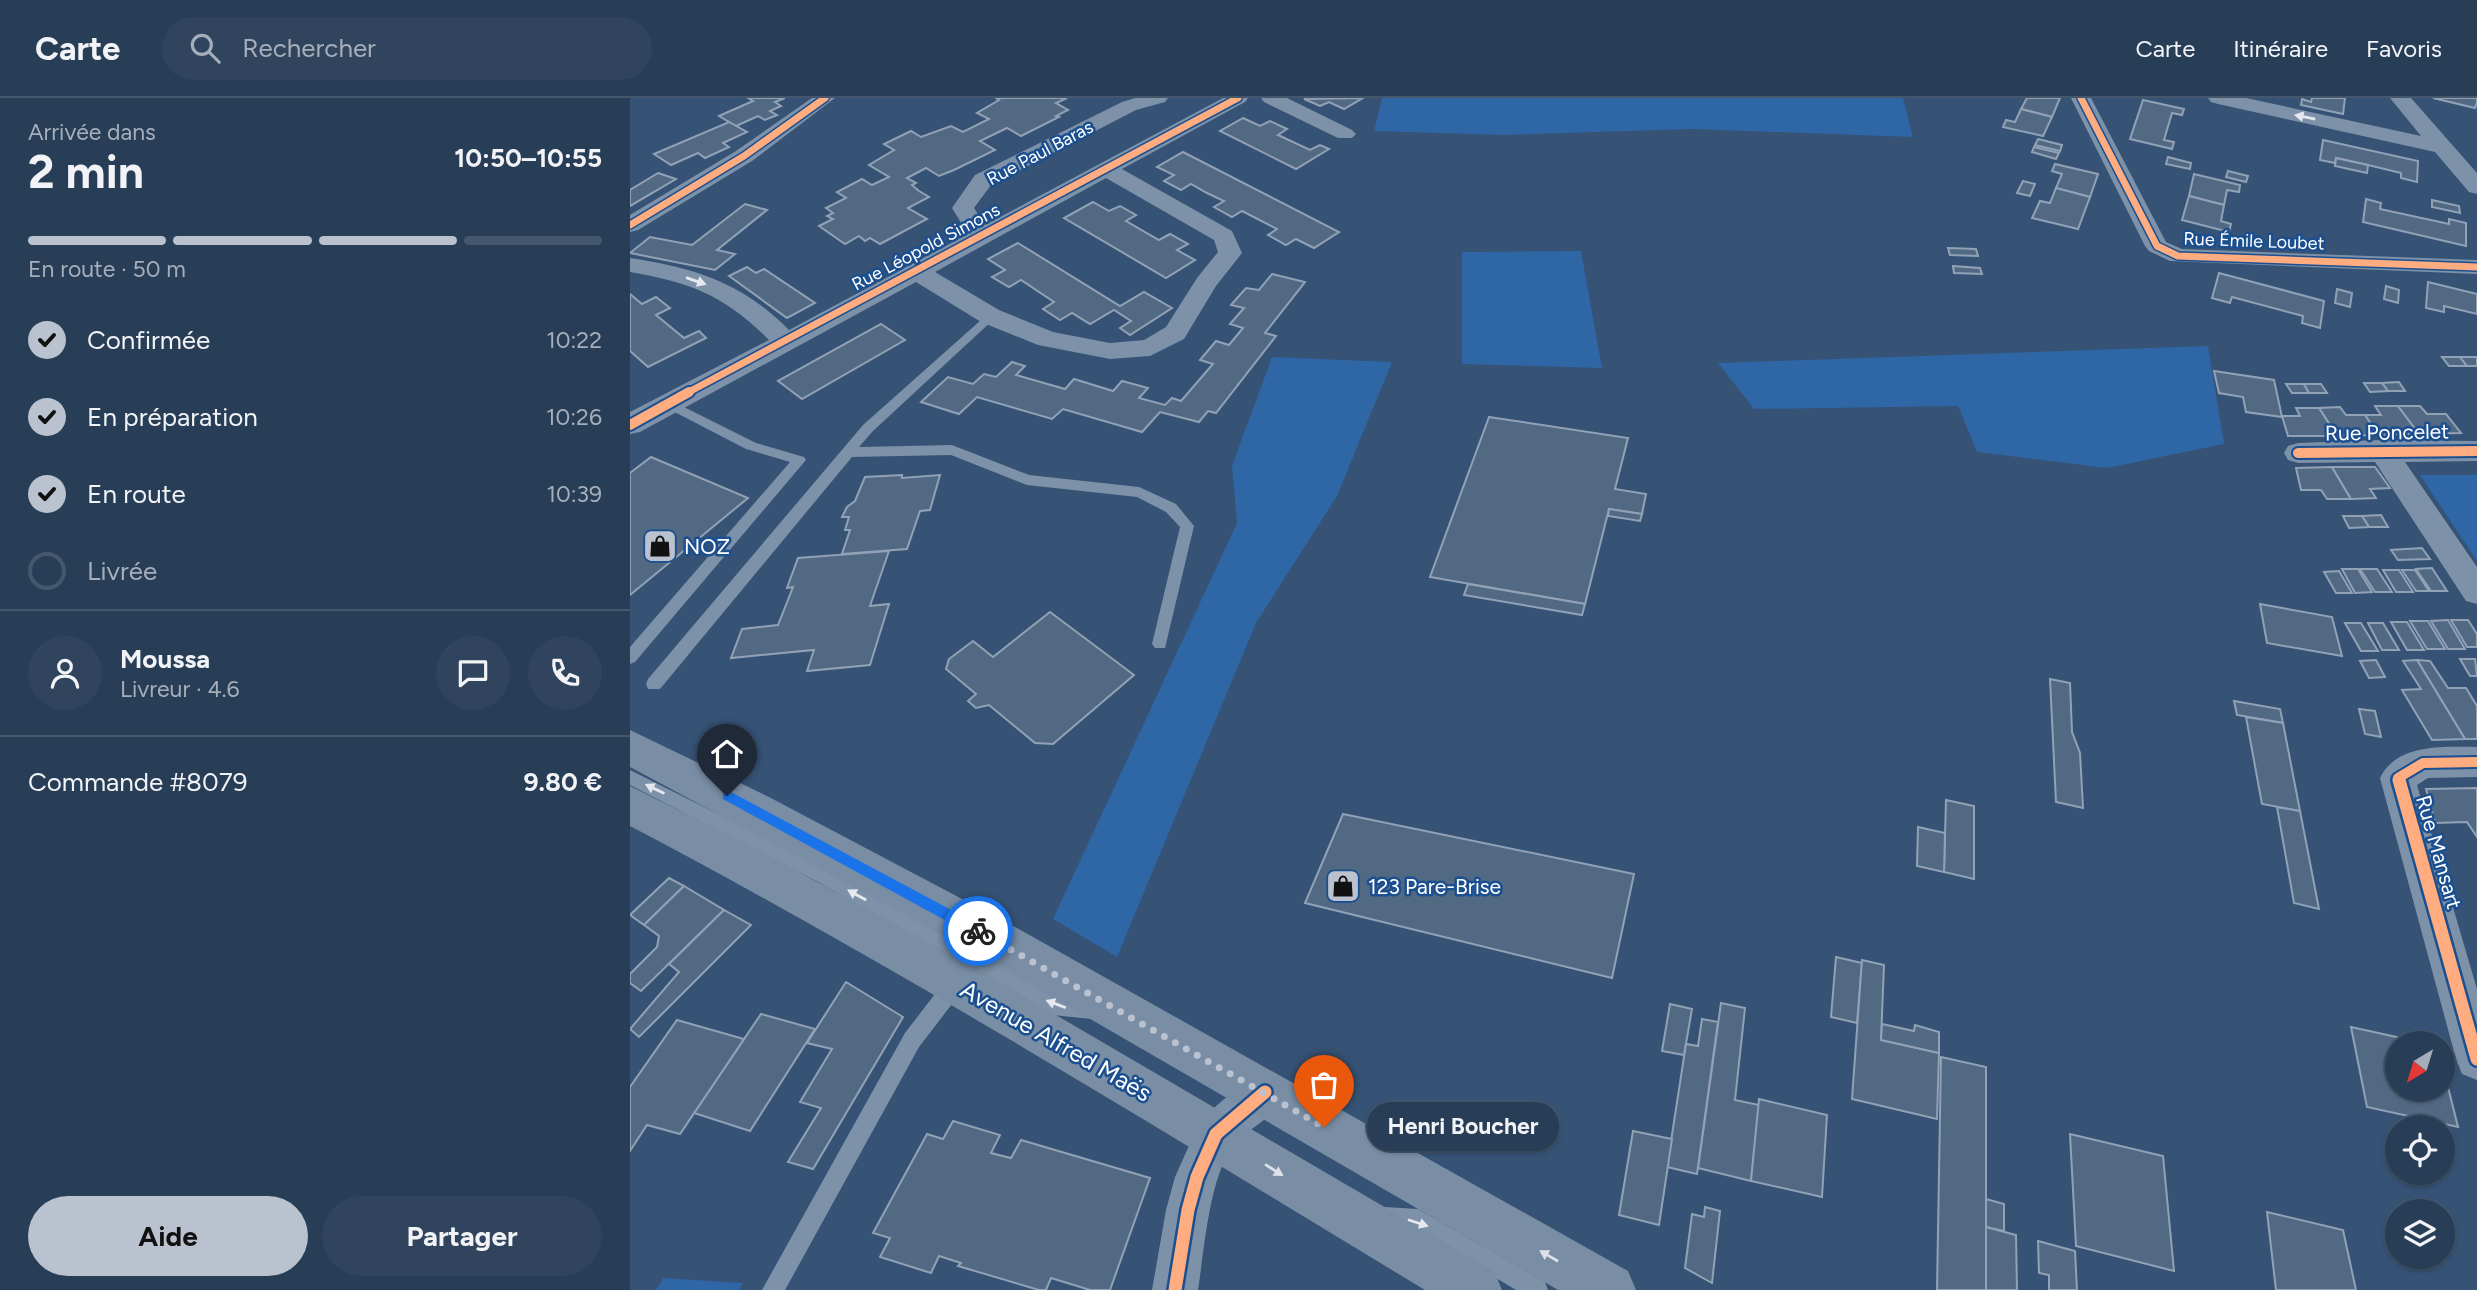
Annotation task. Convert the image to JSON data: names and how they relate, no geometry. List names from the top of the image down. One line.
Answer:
{"streets":{"main road":["Avenue Alfred Maës"],"street":["Rue Paul Baras","Rue Émile Loubet","Rue Léopold Simons","Rue Poncelet","Rue Mansart"]},"crossings":[["Rue Paul Baras","Rue Léopold Simons"]],"places":{"shop":["NOZ","123 Pare-Brise"],"other":["Henri Boucher"]},"north":"bottom left","page":{"header":"Carte","search":"Rechercher","nav":["Carte","Itinéraire","Favoris"],"heading":["2 min","Arrivée dans","10:50–10:55"],"panel":["Moussa","Livreur · 4.6","Commande #8079","9.80 €"],"bar":"En route · 50 m","list":[["Confirmée","10:22"],["En préparation","10:26"],["En route","10:39"],"Livrée"],"bubble":"Henri Boucher","buttons":["Aide","Partager"]}}
